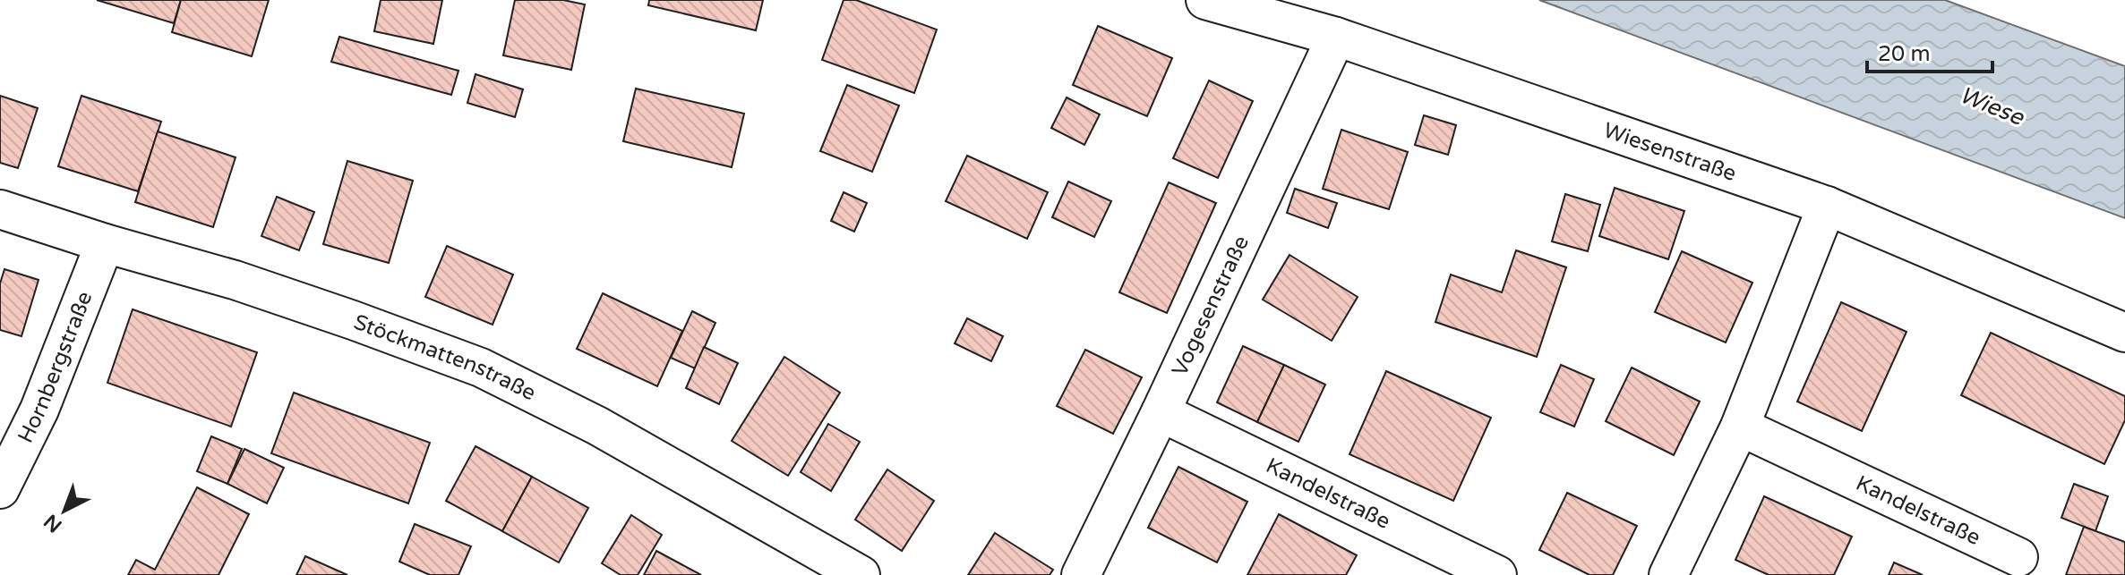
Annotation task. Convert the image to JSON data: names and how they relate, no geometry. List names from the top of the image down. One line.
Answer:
{"streets":{"street":["Wiesenstraße","Vogesenstraße","Stöckmattenstraße","Hornbergstraße","Kandelstraße"]},"crossings":[["Wiesenstraße","Vogesenstraße"],["Vogesenstraße","Kandelstraße"],["Stöckmattenstraße","Hornbergstraße"]],"water":["Wiese"],"scale_bar":"20 m","north":"bottom left"}
